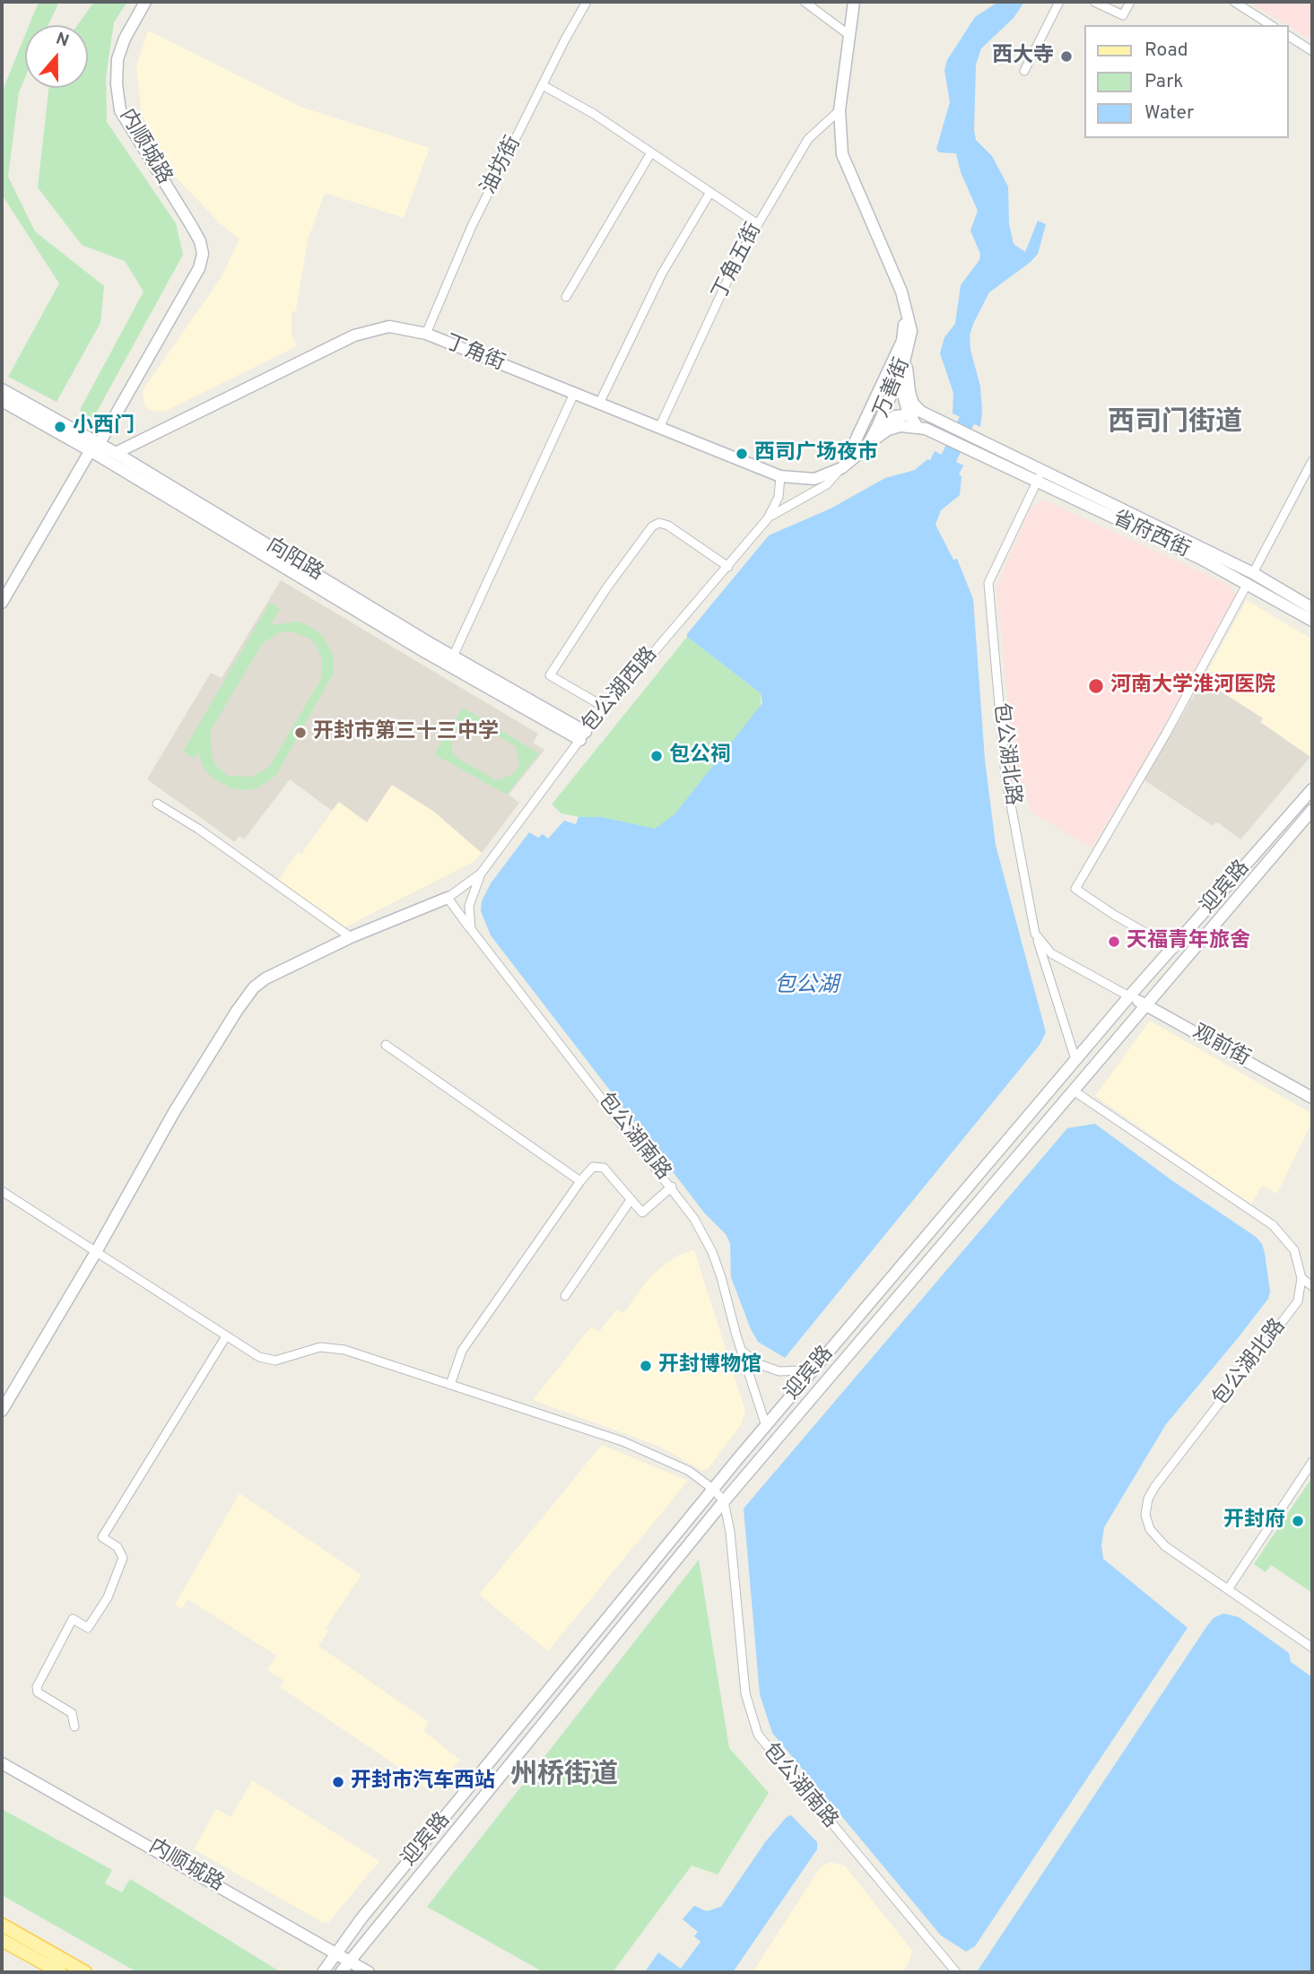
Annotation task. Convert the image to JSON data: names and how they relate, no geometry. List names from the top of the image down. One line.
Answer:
{"streets":{"street":["内顺城路","油坊街","丁角五街","丁角街","万善街","省府西街","向阳路","包公湖西路","包公湖北路","迎宾路","观前街","包公湖南路"]},"crossings":[["内顺城路","向阳路"],["内顺城路","迎宾路"],["油坊街","丁角街"],["丁角五街","丁角街"],["丁角五街","万善街"],["丁角街","万善街"],["丁角街","向阳路"],["丁角街","包公湖西路"],["省府西街","包公湖北路"],["向阳路","包公湖西路"],["包公湖西路","包公湖南路"],["包公湖北路","迎宾路"],["迎宾路","观前街"],["迎宾路","包公湖南路"]],"districts":["西司门街道","州桥街道"],"water":["包公湖"],"places":["西大寺","小西门","西司广场夜市","河南大学淮河医院","开封市第三十三中学","包公祠","天福青年旅舍","开封博物馆","开封府","开封市汽车西站"],"legend":["Road","Park","Water"],"north":"top"}
